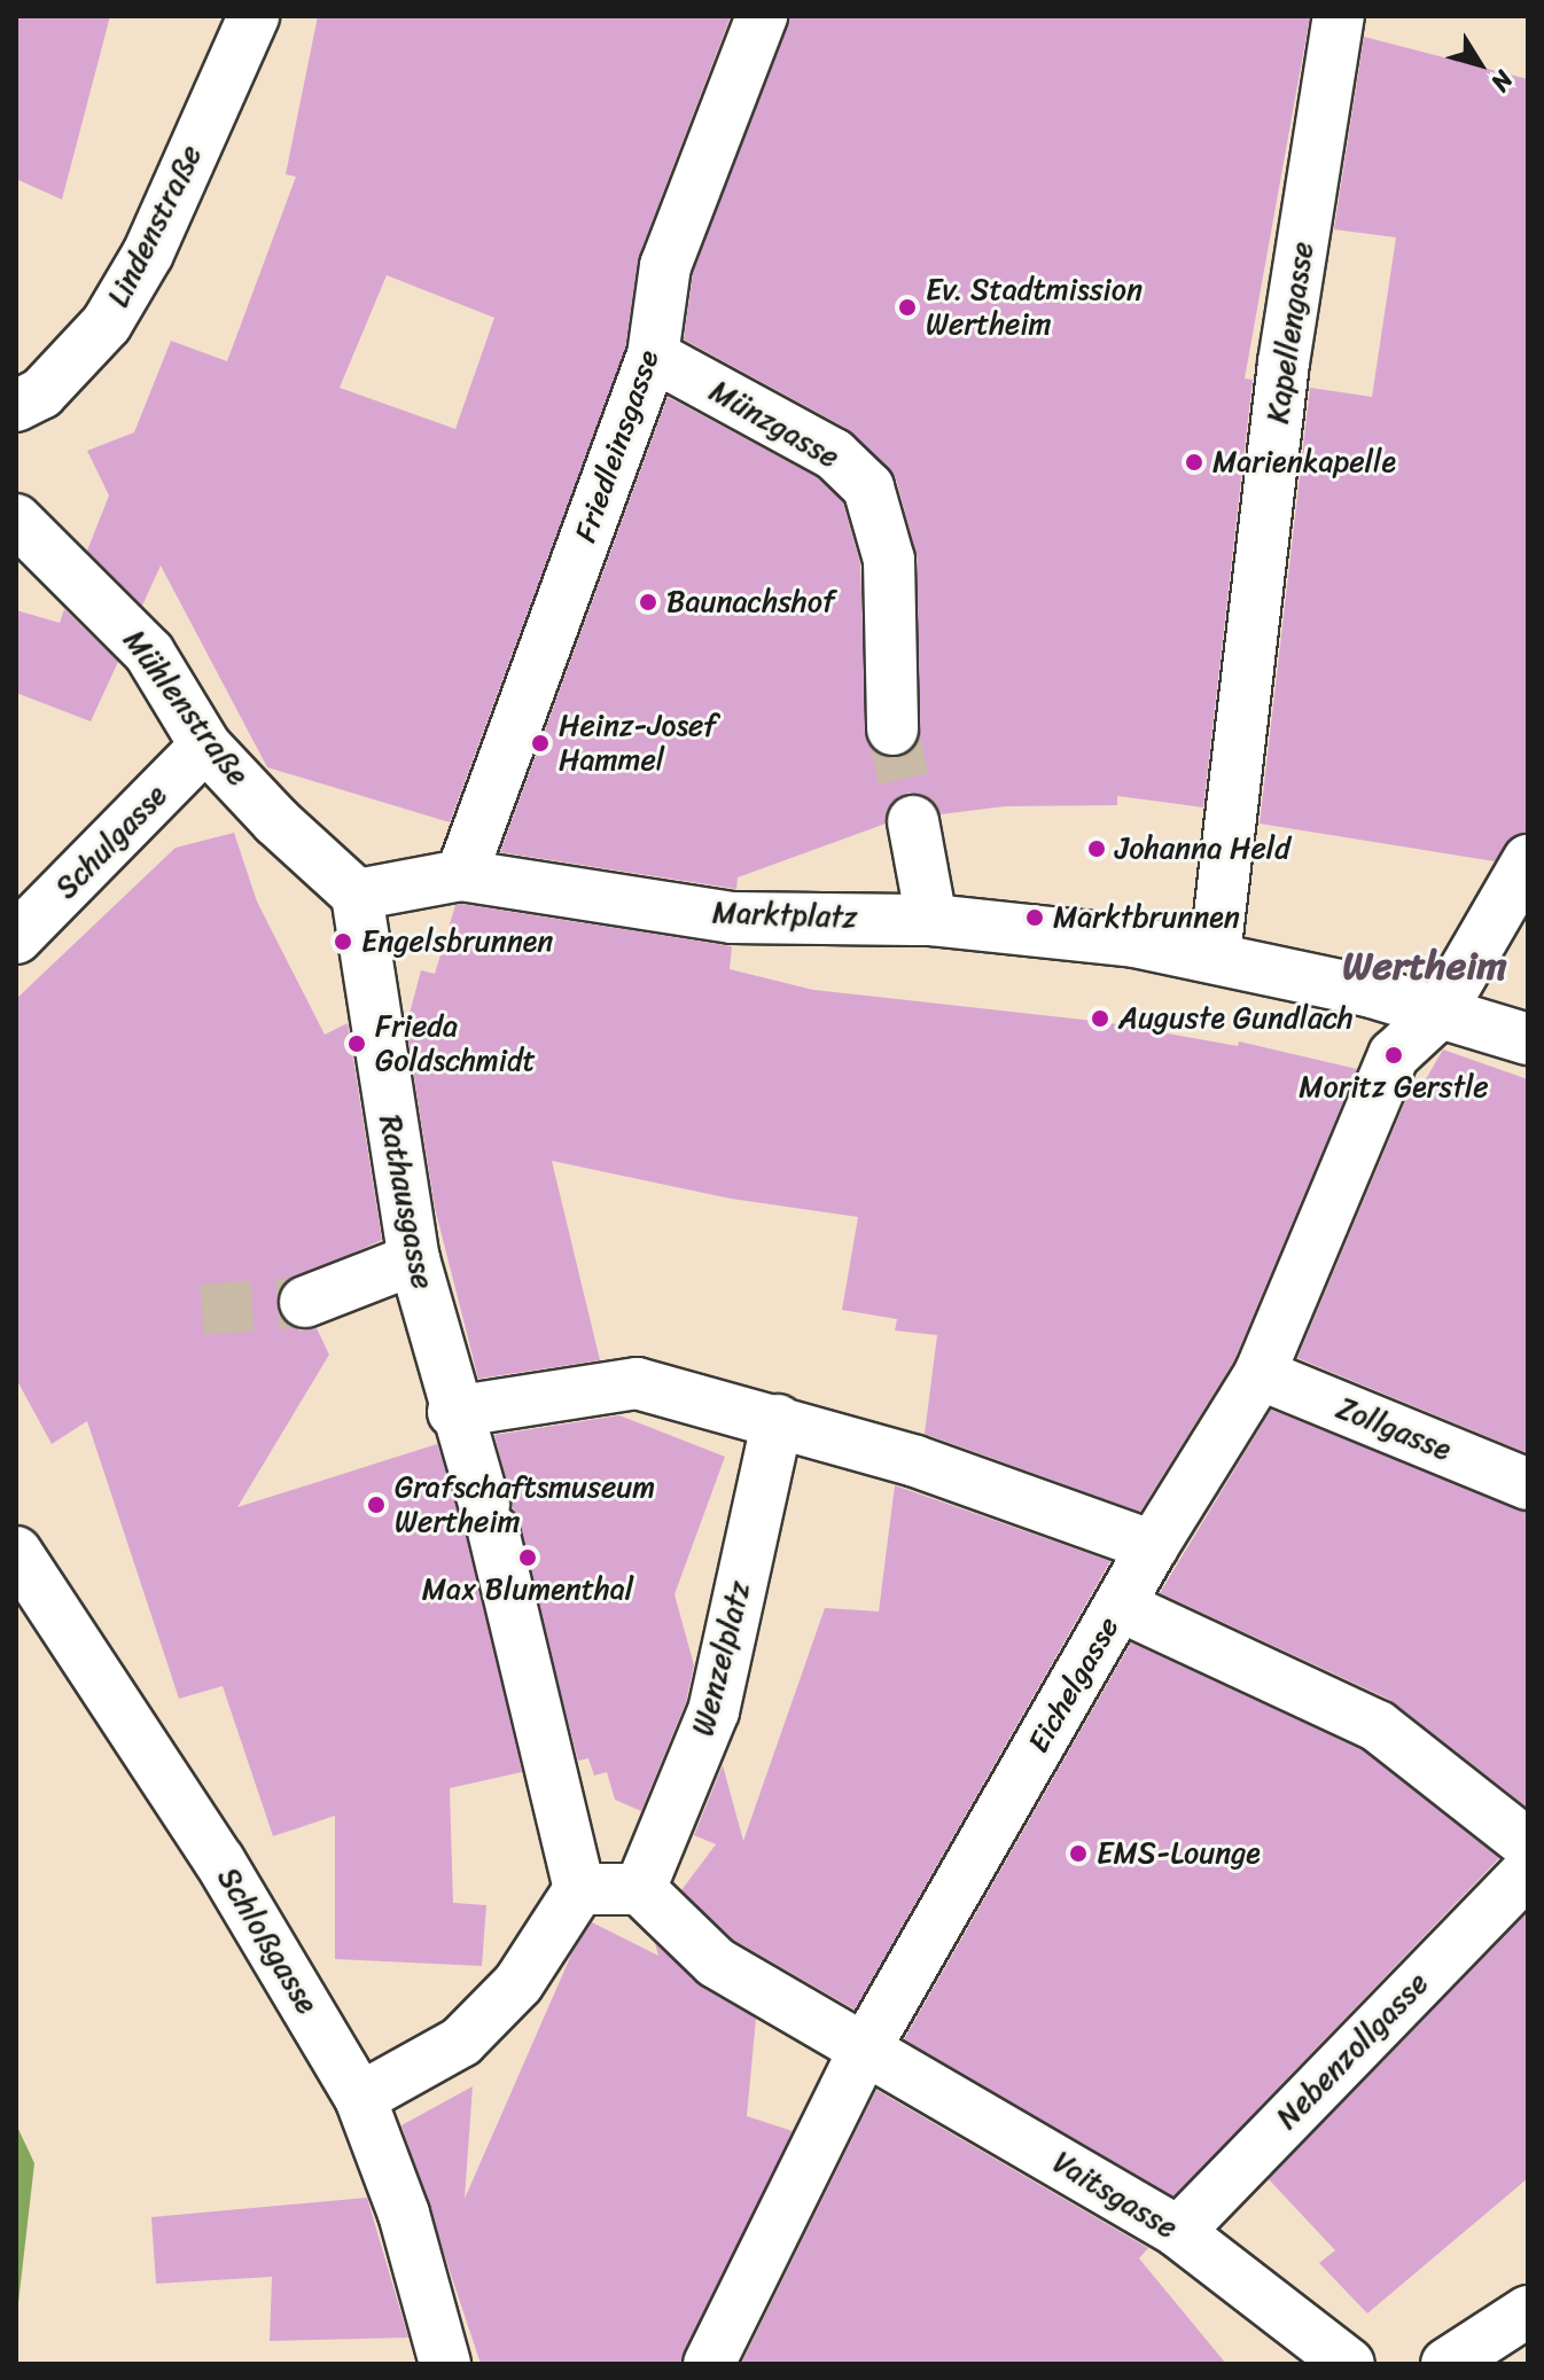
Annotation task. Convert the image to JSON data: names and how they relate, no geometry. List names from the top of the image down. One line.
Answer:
{"streets":{"street":["Lindenstraße","Kapellengasse","Münzgasse","Friedleinsgasse","Mühlenstraße","Schulgasse","Marktplatz","Rathausgasse","Zollgasse","Wenzelplatz","Eichelgasse","Schloßgasse","Nebenzollgasse","Vaitsgasse"]},"crossings":[["Kapellengasse","Marktplatz"],["Münzgasse","Friedleinsgasse"],["Friedleinsgasse","Marktplatz"],["Mühlenstraße","Schulgasse"],["Mühlenstraße","Marktplatz"],["Mühlenstraße","Rathausgasse"],["Marktplatz","Rathausgasse"],["Marktplatz","Eichelgasse"],["Zollgasse","Eichelgasse"],["Eichelgasse","Vaitsgasse"],["Nebenzollgasse","Vaitsgasse"]],"districts":["Wertheim"],"places":["Ev. Stadtmission Wertheim","Marienkapelle","Baunachshof","Heinz-Josef Hammel","Johanna Held","Marktbrunnen","Engelsbrunnen","Auguste Gundlach","Frieda Goldschmidt","Moritz Gerstle","Grafschaftsmuseum Wertheim","Max Blumenthal","EMS-Lounge"],"north":"bottom right"}
